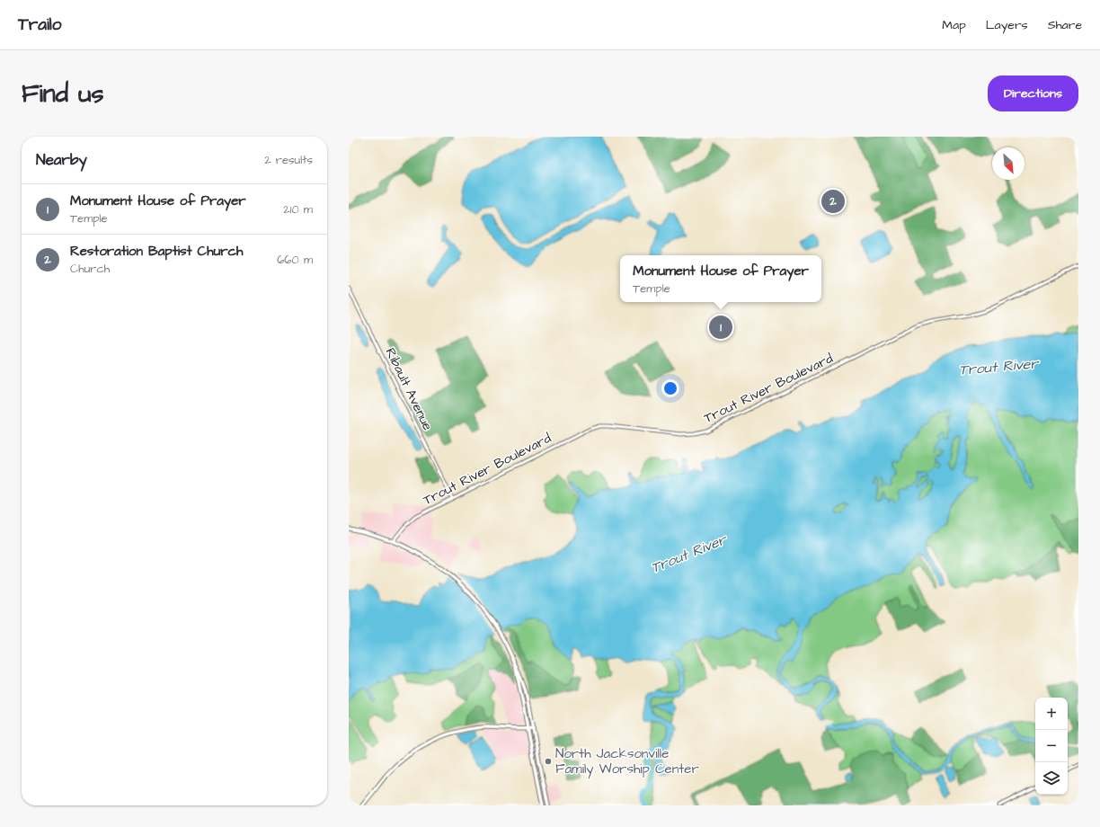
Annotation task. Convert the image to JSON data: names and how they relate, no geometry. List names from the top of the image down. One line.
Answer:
{"streets":{"street":["Trout River Boulevard","Ribault Avenue"]},"crossings":[["Trout River Boulevard","Ribault Avenue"]],"water":["Trout River"],"places":["North Jacksonville Family Worship Center"],"north":"bottom right","page":{"header":"Trailo","nav":["Map","Layers","Share"],"buttons":"Directions","title":"Find us","heading":["Nearby","2 results"],"list":[{"mark":"1","name":"Monument House of Prayer","note":"Temple","value":"210 m"},{"mark":"2","name":"Restoration Baptist Church","note":"Church","value":"660 m"}],"pins":["2","1"],"popup":["Monument House of Prayer","Temple"],"map_buttons":["+","−"]}}
